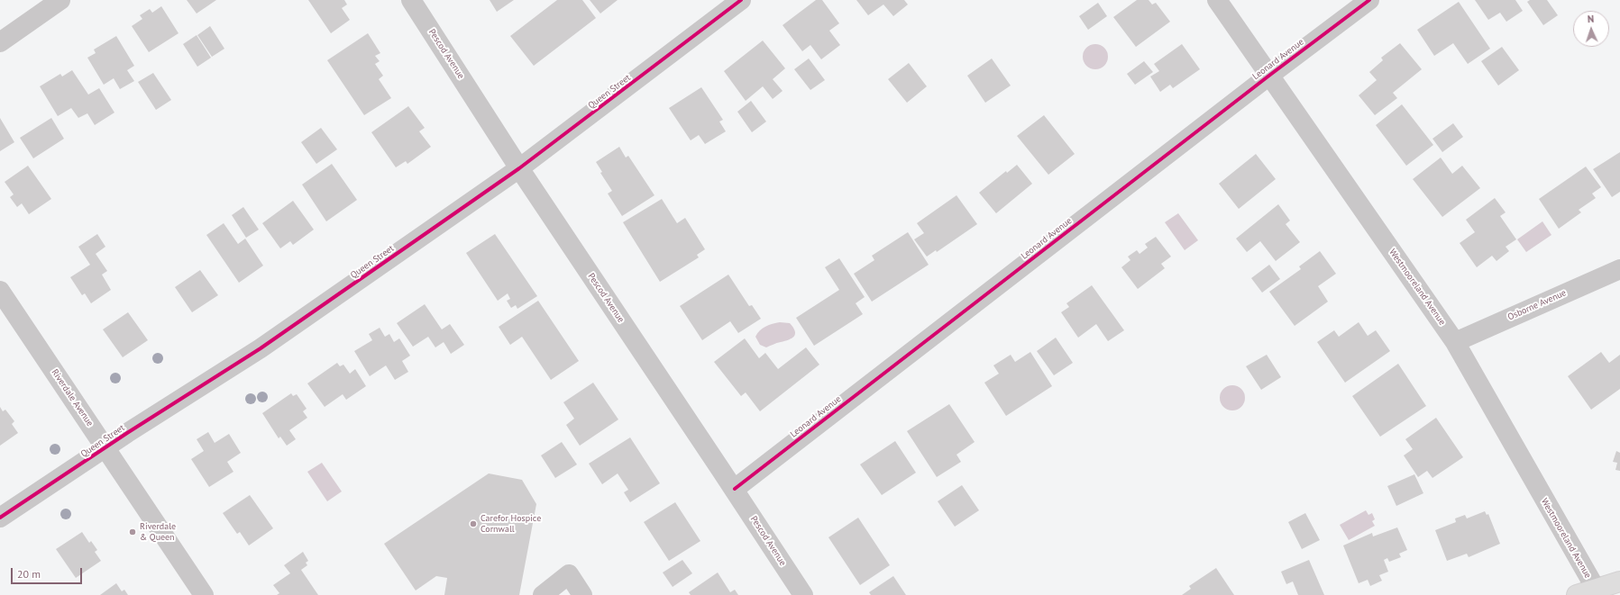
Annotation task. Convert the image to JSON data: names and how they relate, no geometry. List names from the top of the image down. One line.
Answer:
{"streets":{"street":["Pescod Avenue","Leonard Avenue","Queen Street","Westmooreland Avenue","Osborne Avenue","Riverdale Avenue"]},"crossings":[["Pescod Avenue","Leonard Avenue"],["Pescod Avenue","Queen Street"],["Leonard Avenue","Westmooreland Avenue"],["Queen Street","Riverdale Avenue"],["Westmooreland Avenue","Osborne Avenue"]],"places":["Carefor Hospice Cornwall","Riverdale & Queen"],"scale_bar":"20 m","north":"top"}
